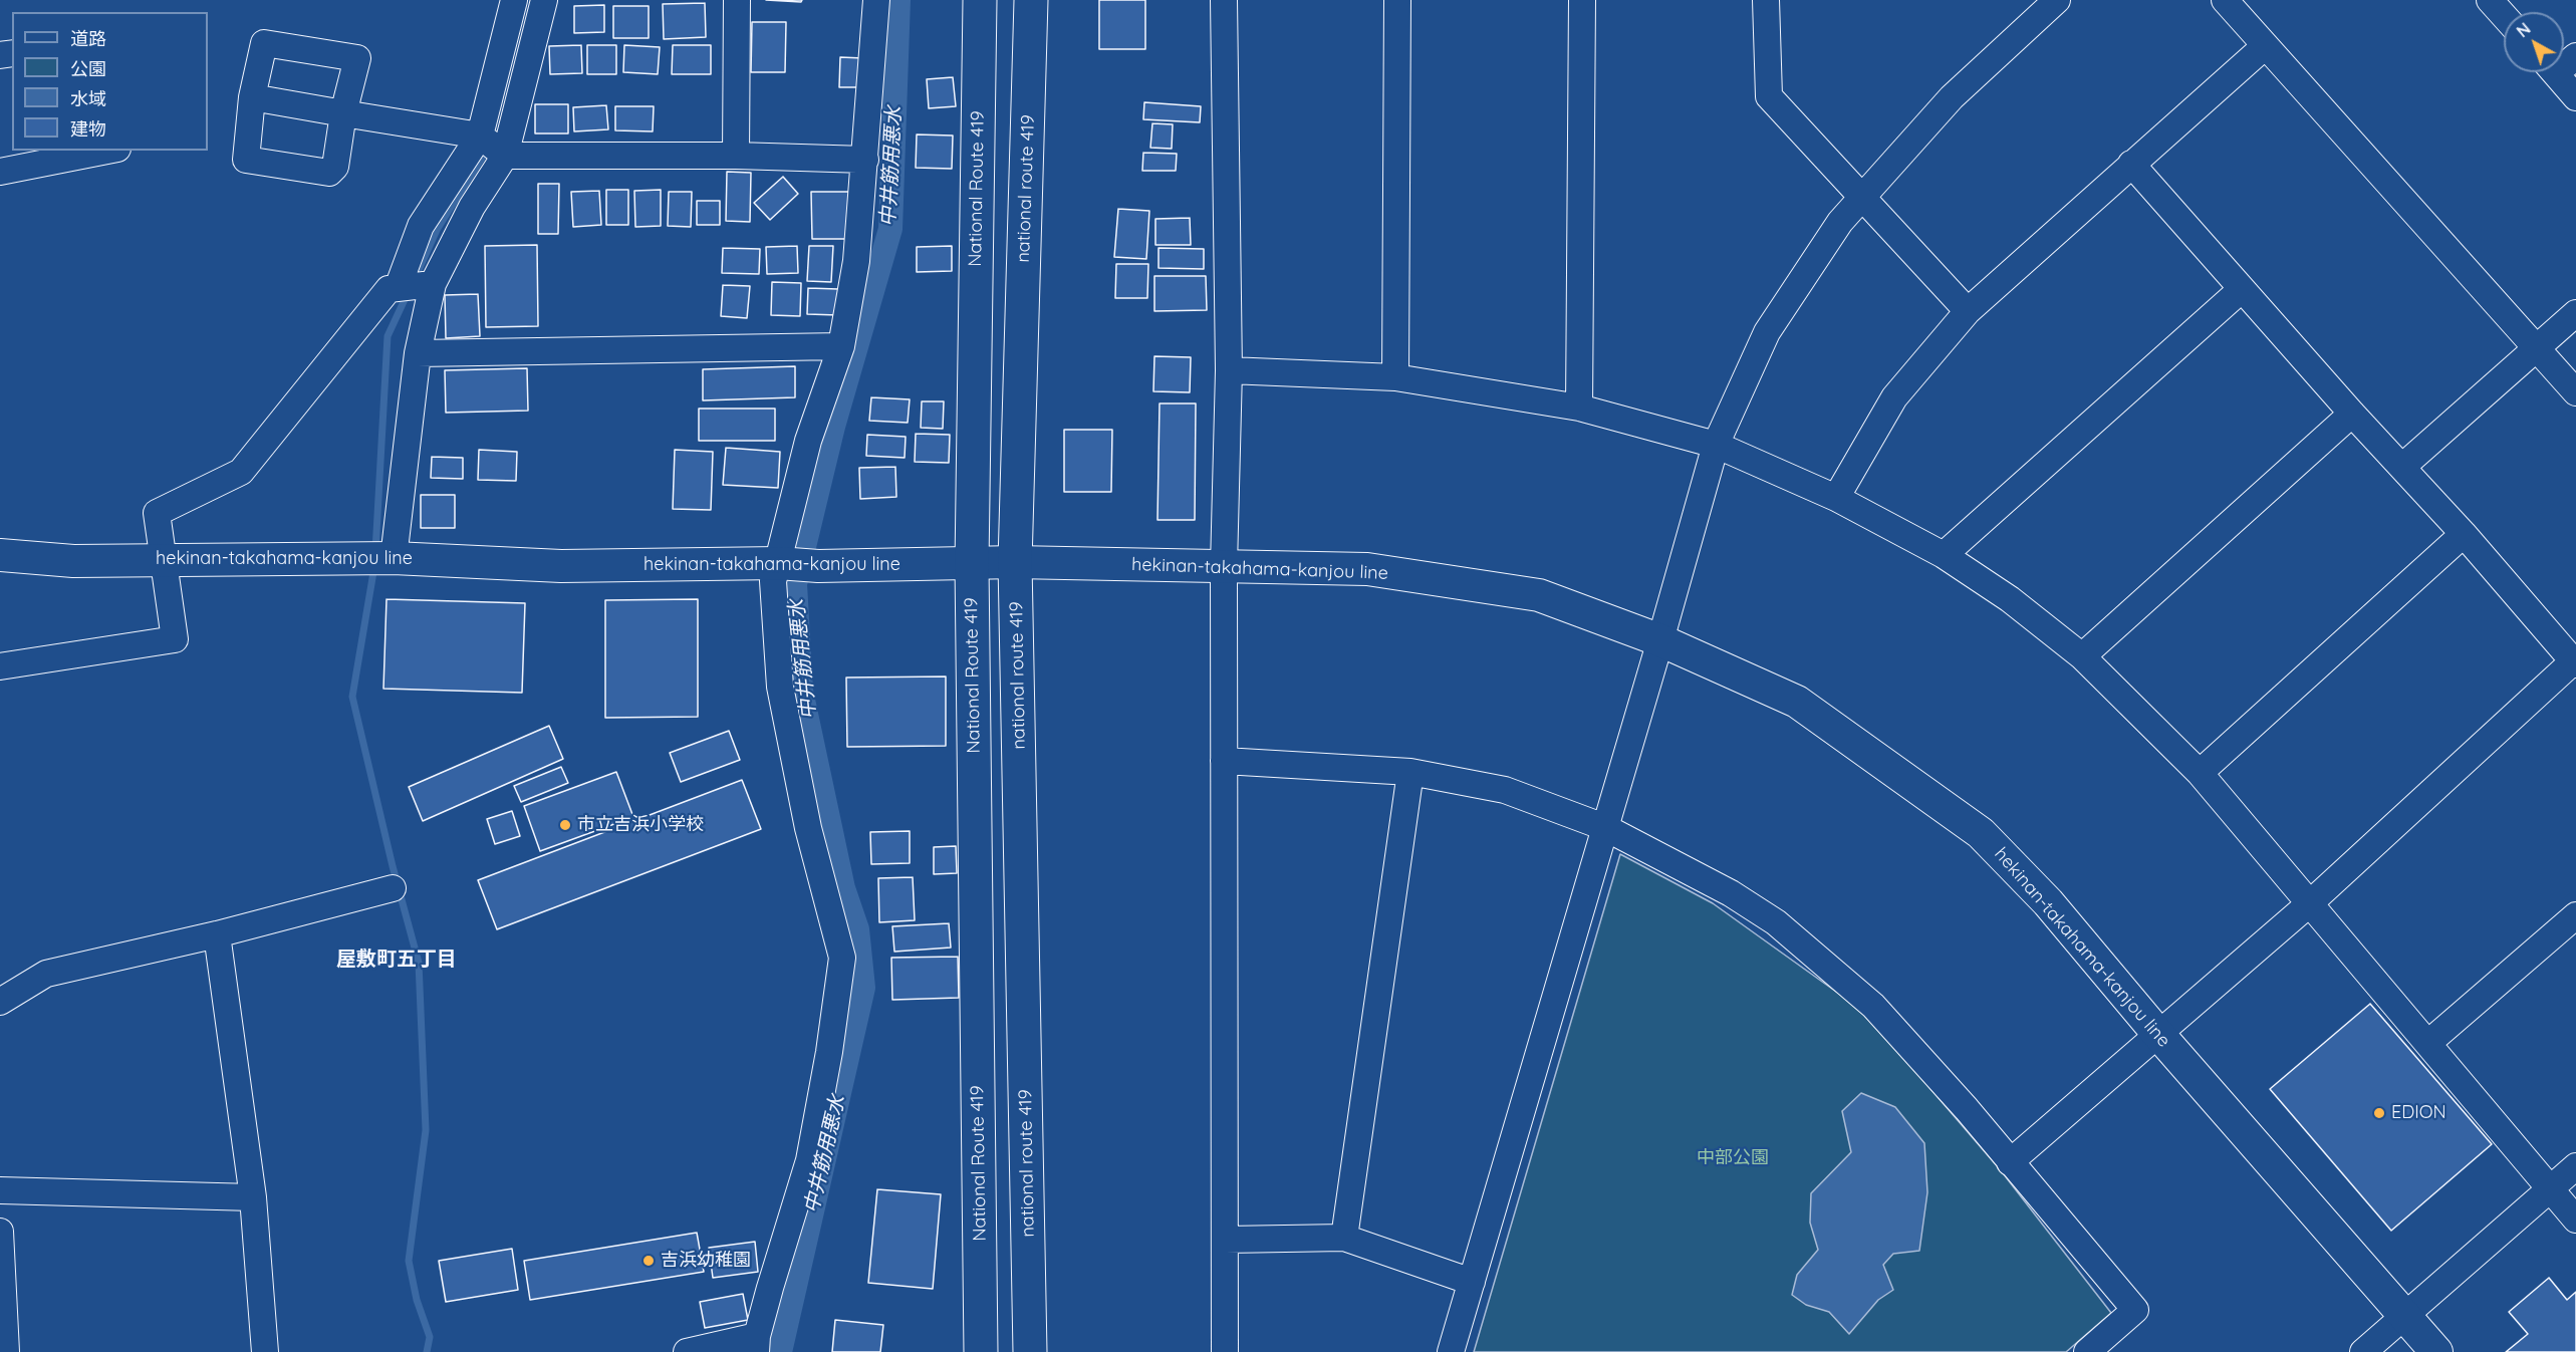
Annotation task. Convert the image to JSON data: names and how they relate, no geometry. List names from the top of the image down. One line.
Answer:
{"streets":{"highway":["National Route 419","national route 419"],"main road":["hekinan-takahama-kanjou line"]},"crossings":[["National Route 419","hekinan-takahama-kanjou line"],["national route 419","hekinan-takahama-kanjou line"]],"districts":["屋敷町五丁目"],"water":["中井筋用悪水"],"parks":["中部公園"],"places":["市立吉浜小学校","EDION","吉浜幼稚園"],"legend":["道路","公園","水域","建物"],"north":"top left"}
